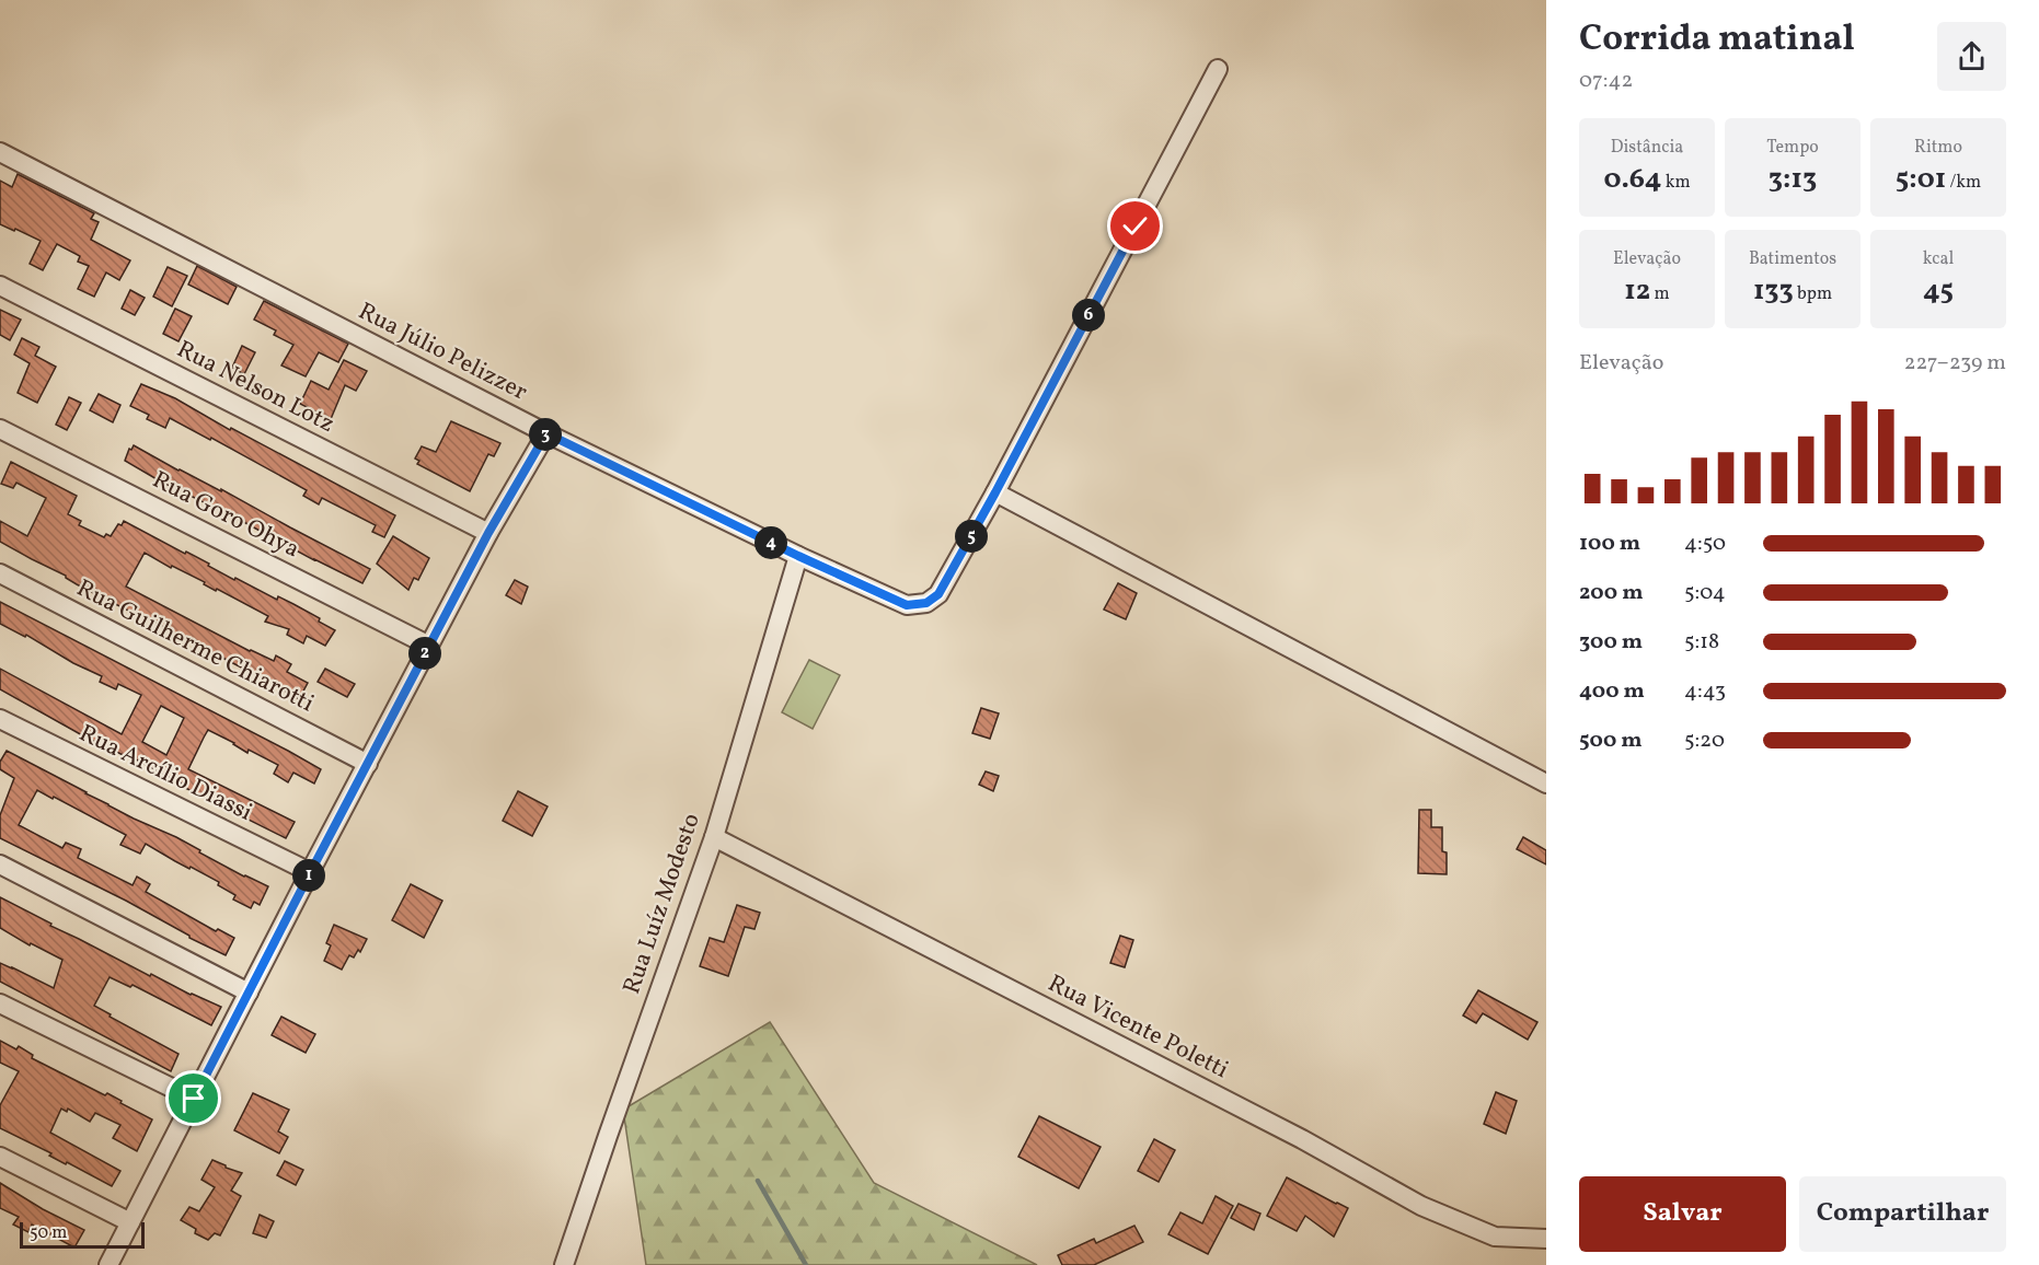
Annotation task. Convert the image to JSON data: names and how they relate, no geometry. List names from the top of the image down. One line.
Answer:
{"streets":{"street":["Rua Júlio Pelizzer","Rua Nelson Lotz","Rua Goro Ohya","Rua Guilherme Chiarotti","Rua Arcílio Diassi","Rua Luíz Modesto","Rua Vicente Poletti"]},"crossings":[["Rua Júlio Pelizzer","Rua Luíz Modesto"],["Rua Luíz Modesto","Rua Vicente Poletti"]],"scale_bar":"50 m","page":{"heading":["Corrida matinal","07:42"],"stats":[["Distância","0.64 km"],["Tempo","3:13"],["Ritmo","5:01 /km"],["Elevação","12 m"],["Batimentos","133 bpm"],["kcal","45"]],"pins":["6","3","5","4","2","1"],"chart":["Elevação","227–239 m"],"list":[{"name":"100 m","note":"4:50"},{"name":"200 m","note":"5:04"},{"name":"300 m","note":"5:18"},{"name":"400 m","note":"4:43"},{"name":"500 m","note":"5:20"}],"buttons":["Salvar","Compartilhar"],"scale":"50 m"}}
